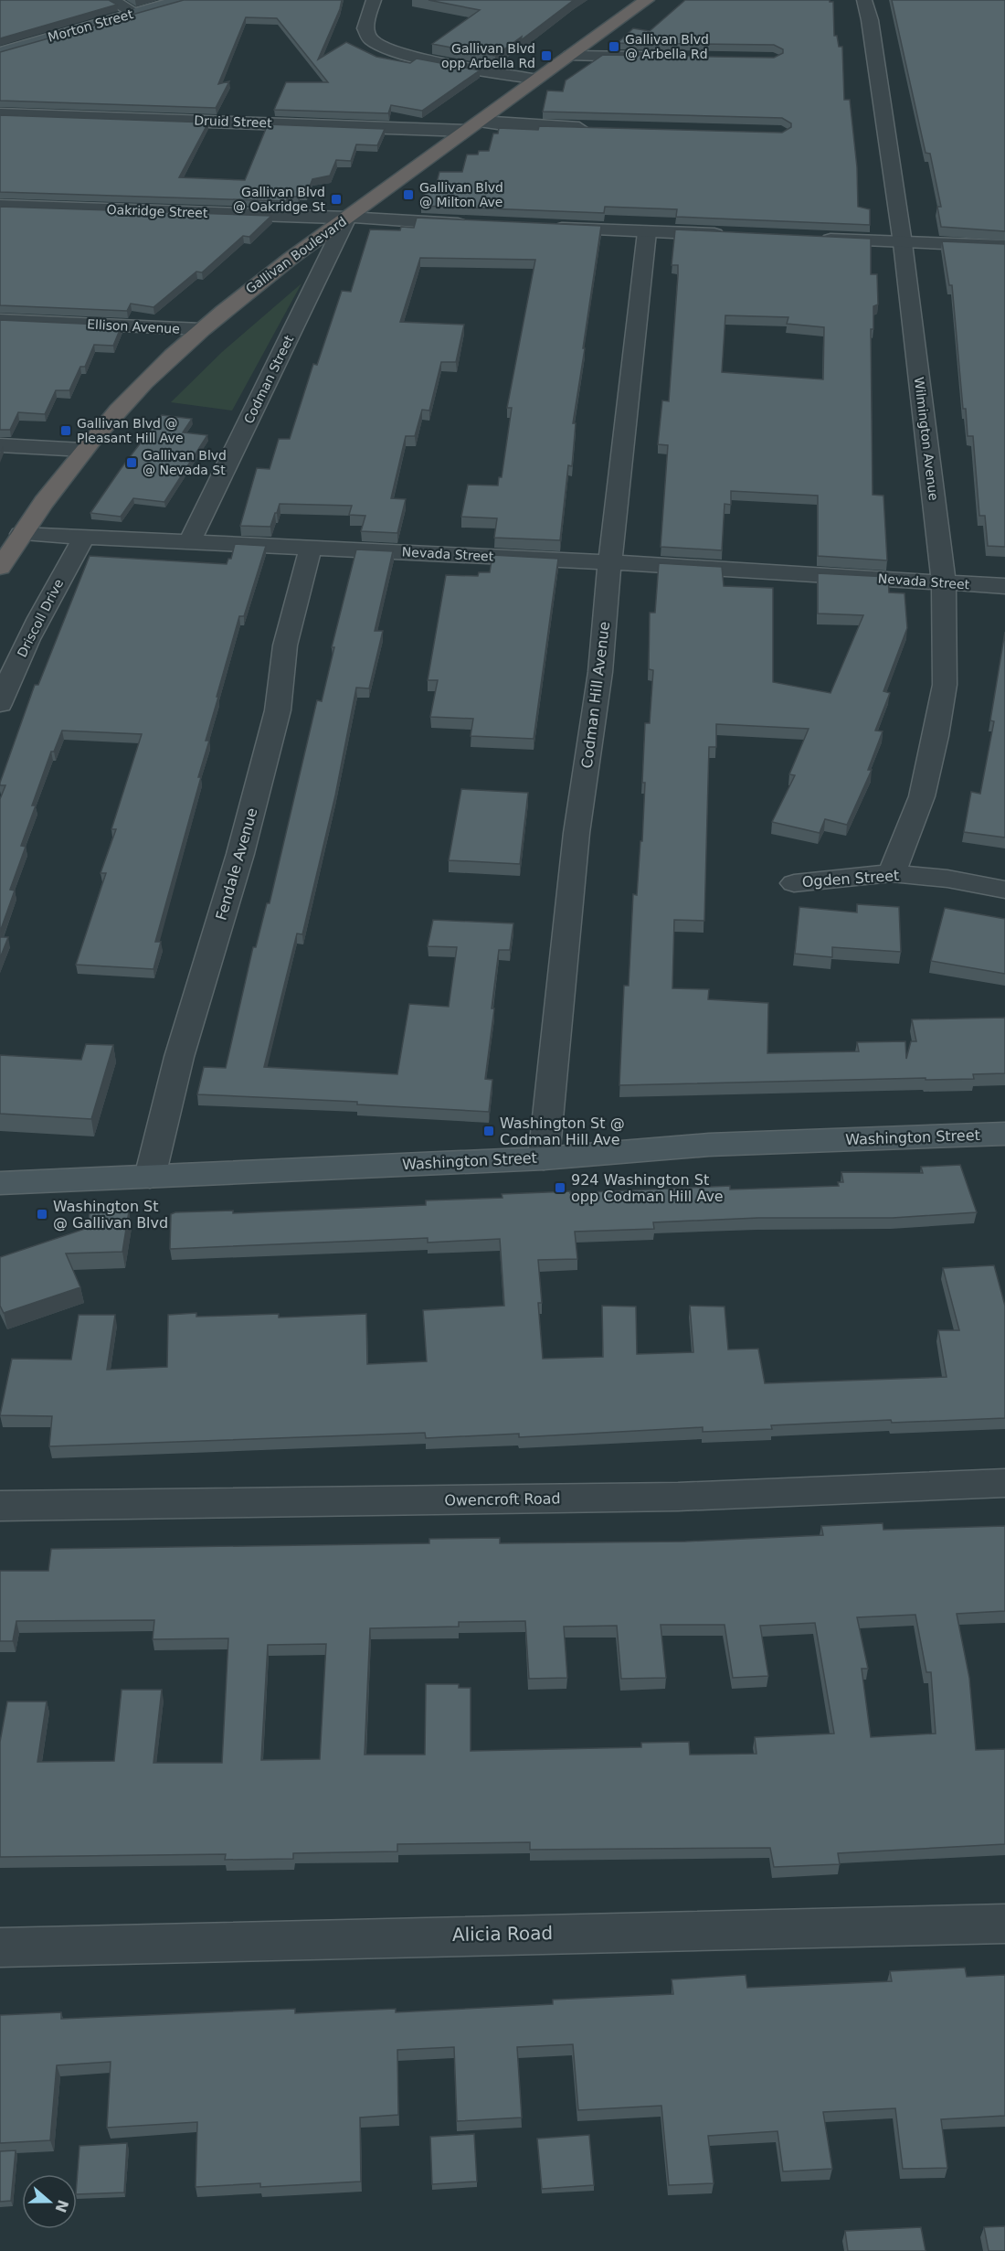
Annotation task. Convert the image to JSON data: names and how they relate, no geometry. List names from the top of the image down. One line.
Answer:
{"streets":{"highway":["Gallivan Boulevard"],"main road":["Morton Street","Washington Street"],"street":["Druid Street","Oakridge Street","Ellison Avenue","Codman Street","Wilmington Avenue","Nevada Street","Driscoll Drive","Codman Hill Avenue","Fendale Avenue","Ogden Street","Owencroft Road","Alicia Road"]},"crossings":[["Druid Street","Gallivan Boulevard"],["Oakridge Street","Gallivan Boulevard"],["Oakridge Street","Codman Street"],["Gallivan Boulevard","Ellison Avenue"],["Gallivan Boulevard","Codman Street"],["Gallivan Boulevard","Nevada Street"],["Codman Street","Nevada Street"],["Wilmington Avenue","Nevada Street"],["Wilmington Avenue","Ogden Street"],["Nevada Street","Driscoll Drive"],["Nevada Street","Codman Hill Avenue"],["Nevada Street","Fendale Avenue"],["Codman Hill Avenue","Washington Street"],["Fendale Avenue","Washington Street"]],"places":{"transit":["Gallivan Blvd @ Arbella Rd","Gallivan Blvd opp Arbella Rd","Gallivan Blvd @ Milton Ave","Gallivan Blvd @ Oakridge St","Gallivan Blvd @ Pleasant Hill Ave","Gallivan Blvd @ Nevada St","Washington St @ Codman Hill Ave","924 Washington St opp Codman Hill Ave","Washington St @ Gallivan Blvd"]},"north":"right"}
